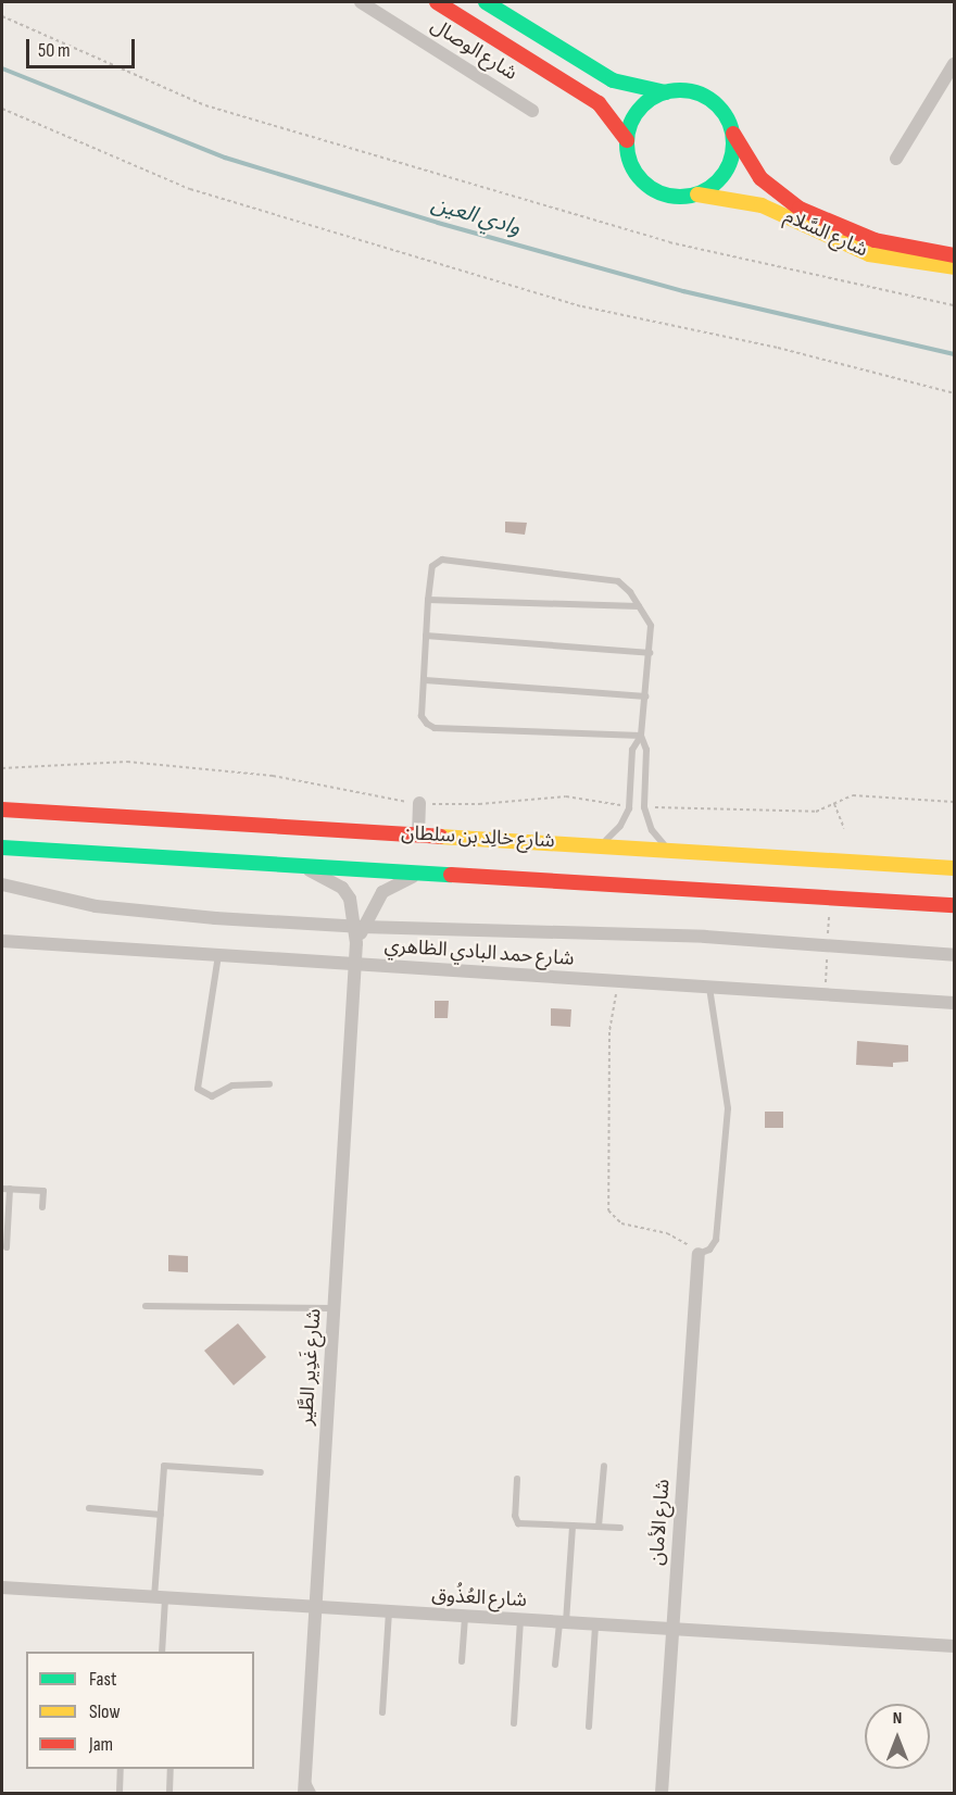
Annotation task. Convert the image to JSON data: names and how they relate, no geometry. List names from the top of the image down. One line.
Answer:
{"streets":{"main road":["شارع السَّلام","شارع خالِد بن سلطان"],"street":["شارع الوصال","شارع حمد البادي الظاهري","شارع غَدِير الطَّير","شارع الأمان","شارع العُذُوق"]},"crossings":[["شارع خالِد بن سلطان","شارع غَدِير الطَّير"],["شارع حمد البادي الظاهري","شارع غَدِير الطَّير"],["شارع غَدِير الطَّير","شارع العُذُوق"],["شارع الأمان","شارع العُذُوق"]],"water":["وادي العين"],"legend":["Fast","Slow","Jam"],"scale_bar":"50 m","north":"top"}
